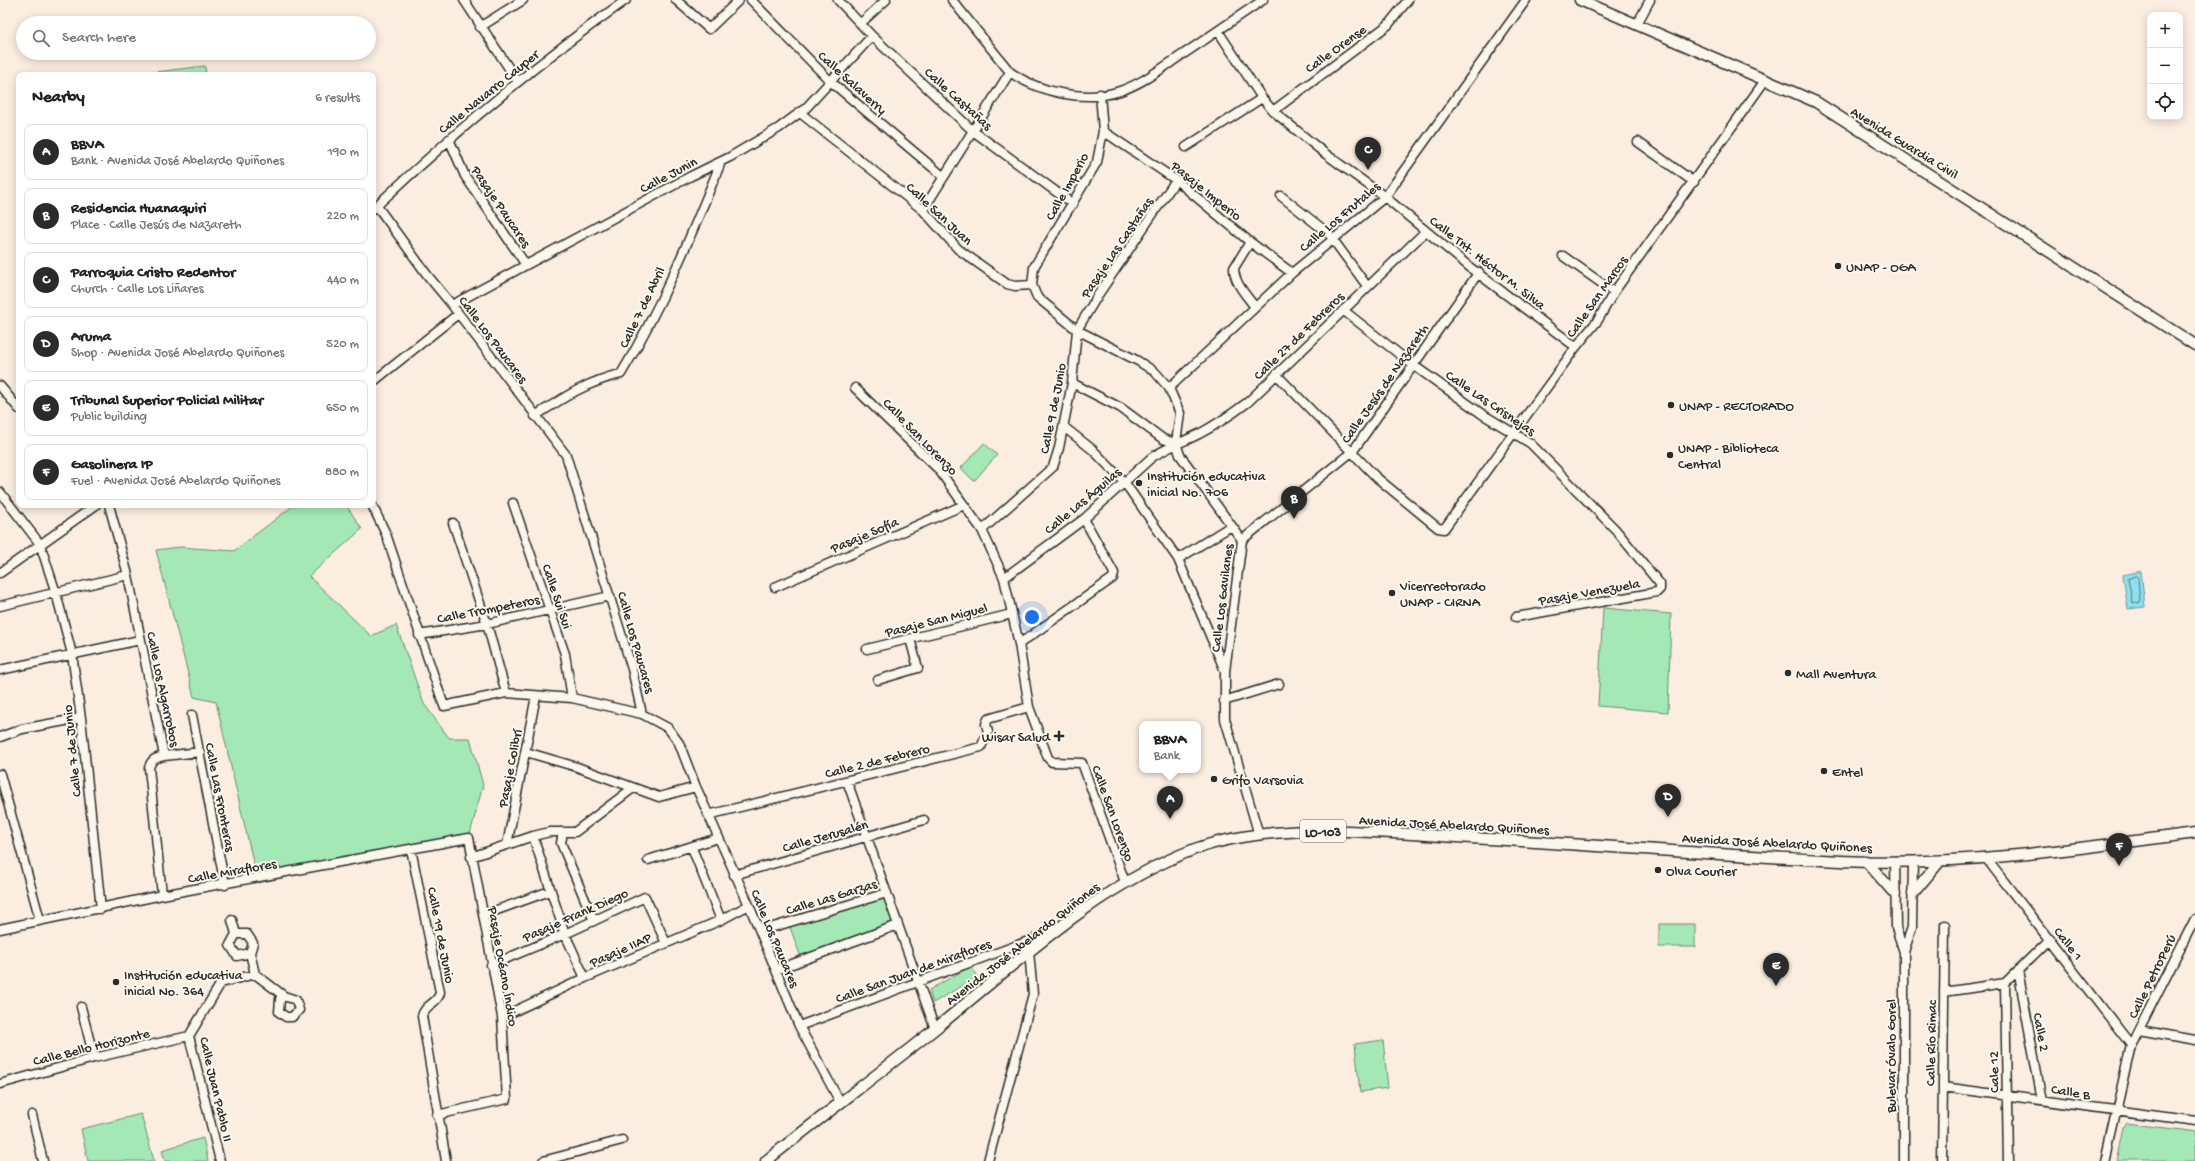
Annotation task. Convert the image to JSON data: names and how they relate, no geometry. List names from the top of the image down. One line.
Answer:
{"streets":{"main road":["Avenida Guardia Civil","Avenida José Abelardo Quiñones","LO-103"],"street":["Calle Orense","Calle Salaverry","Calle Navarro Cauper","Calle Castañas","Calle Junin","Calle Imperio","Pasaje Imperio","Pasaje Paucares","Calle San Juan","Calle Los Frutales","Pasaje Las Castañas","Calle Tnt. Héctor M. Silva","Calle San Marcos","Calle 7 de Abril","Calle 27 de Febreros","Calle Los Paucares","Calle Jesús de Nazareth","Calle Las Crisnejas","Calle 9 de Junio","Calle San Lorenzo","Calle Las Águilas","Pasaje Sofía","Pasaje Venezuela","Calle Sui Sui","Calle Los Gavilanes","Calle Trompeteros","Pasaje San Miguel","Calle Los Algarrobos","Calle 7 de Junio","Calle 2 de Febrero","Pasaje Colibrí","Calle Las Fronteras","Calle Jerusalén","Calle Miraflores","Calle Las Garzas","Pasaje Frank Diego","Calle 19 de Junio","Calle 1","Pasaje IIAP","Pasaje Océano Índico","Calle San Juan de Miraflores","Calle PetroPerú","Calle 2","Calle Río Rimac","Calle Bello Horizonte","Bulevar Óvalo Gorel","Cale 12","Calle Juan Pablo II","Calle B"]},"crossings":[["Calle Orense","Calle Tnt. Héctor M. Silva"],["Calle Salaverry","Calle Junin"],["Calle Navarro Cauper","Pasaje Paucares"],["Calle Castañas","Calle Junin"],["Calle Castañas","Calle Imperio"],["Avenida Guardia Civil","Calle San Marcos"],["Calle Junin","Pasaje Paucares"],["Calle Junin","Calle San Juan"],["Calle Junin","Calle 7 de Abril"],["Calle Junin","Calle Los Paucares"],["Calle Imperio","Pasaje Imperio"],["Calle Imperio","Calle San Juan"],["Pasaje Imperio","Calle Los Frutales"],["Pasaje Imperio","Pasaje Las Castañas"],["Calle Los Frutales","Calle Tnt. Héctor M. Silva"],["Pasaje Las Castañas","Calle 9 de Junio"],["Calle Tnt. Héctor M. Silva","Calle San Marcos"],["Calle Tnt. Héctor M. Silva","Calle 27 de Febreros"],["Calle Tnt. Héctor M. Silva","Calle Jesús de Nazareth"],["Calle San Marcos","Calle Jesús de Nazareth"],["Calle San Marcos","Calle Las Crisnejas"],["Calle 7 de Abril","Calle Los Paucares"],["Calle 27 de Febreros","Calle Las Crisnejas"],["Calle 27 de Febreros","Calle Las Águilas"],["Calle 27 de Febreros","Calle Los Gavilanes"],["Calle Los Paucares","Calle Trompeteros"],["Calle Los Paucares","Calle 2 de Febrero"],["Calle Los Paucares","Avenida José Abelardo Quiñones"],["Calle Los Paucares","Calle Jerusalén"],["Calle Los Paucares","Calle Las Garzas"],["Calle Los Paucares","Pasaje IIAP"],["Calle Los Paucares","Calle San Juan de Miraflores"],["Calle Jesús de Nazareth","Calle Las Crisnejas"],["Calle Jesús de Nazareth","Calle Los Gavilanes"],["Calle Las Crisnejas","Pasaje Venezuela"],["Calle 9 de Junio","Calle San Lorenzo"],["Calle San Lorenzo","Calle Las Águilas"],["Calle San Lorenzo","Pasaje Sofía"],["Calle San Lorenzo","Pasaje San Miguel"],["Calle San Lorenzo","Calle 2 de Febrero"],["Calle San Lorenzo","Avenida José Abelardo Quiñones"],["Calle Las Águilas","Calle Los Gavilanes"],["Calle Sui Sui","Calle Trompeteros"],["Calle Los Gavilanes","Avenida José Abelardo Quiñones"],["Calle Los Algarrobos","Calle Miraflores"],["Calle 7 de Junio","Calle Miraflores"],["Calle Las Fronteras","Calle Miraflores"],["Avenida José Abelardo Quiñones","Calle 1"],["Avenida José Abelardo Quiñones","Calle San Juan de Miraflores"],["Avenida José Abelardo Quiñones","Bulevar Óvalo Gorel"],["Calle Miraflores","Calle 19 de Junio"],["Calle Miraflores","Pasaje Océano Índico"],["Pasaje Frank Diego","Pasaje IIAP"],["Pasaje Frank Diego","Pasaje Océano Índico"],["Calle 19 de Junio","Pasaje Océano Índico"],["Calle 1","Calle PetroPerú"],["Pasaje IIAP","Pasaje Océano Índico"],["Calle PetroPerú","Calle B"],["Calle 2","Calle B"],["Calle Río Rimac","Calle B"],["Calle Bello Horizonte","Calle Juan Pablo II"],["Cale 12","Calle B"]],"places":{"other":["UNAP - OGA","UNAP - RECTORADO","UNAP - Biblioteca Central","Institución educativa inicial No. 706","Vicerrectorado UNAP - CIRNA","Mall Aventura","Entel","Grifo Varsovia","Olva Courier","Institución educativa inicial No. 364"],"health":["Wisar Salud"]},"page":{"map_buttons":["+","−"],"search":"Search here","heading":["Nearby","6 results"],"list":[{"mark":"A","name":"BBVA","note":"Bank · Avenida José Abelardo Quiñones","value":"190 m"},{"mark":"B","name":"Residencia Huanaquiri","note":"Place · Calle Jesús de Nazareth","value":"220 m"},{"mark":"C","name":"Parroquia Cristo Redentor","note":"Church · Calle Los Liñares","value":"440 m"},{"mark":"D","name":"Aruma","note":"Shop · Avenida José Abelardo Quiñones","value":"520 m"},{"mark":"E","name":"Tribunal Superior Policial Militar","note":"Public building","value":"650 m"},{"mark":"F","name":"Gasolinera IP","note":"Fuel · Avenida José Abelardo Quiñones","value":"880 m"}],"pins":["C","B","D","A","F","E"],"popup":["BBVA","Bank"]}}
